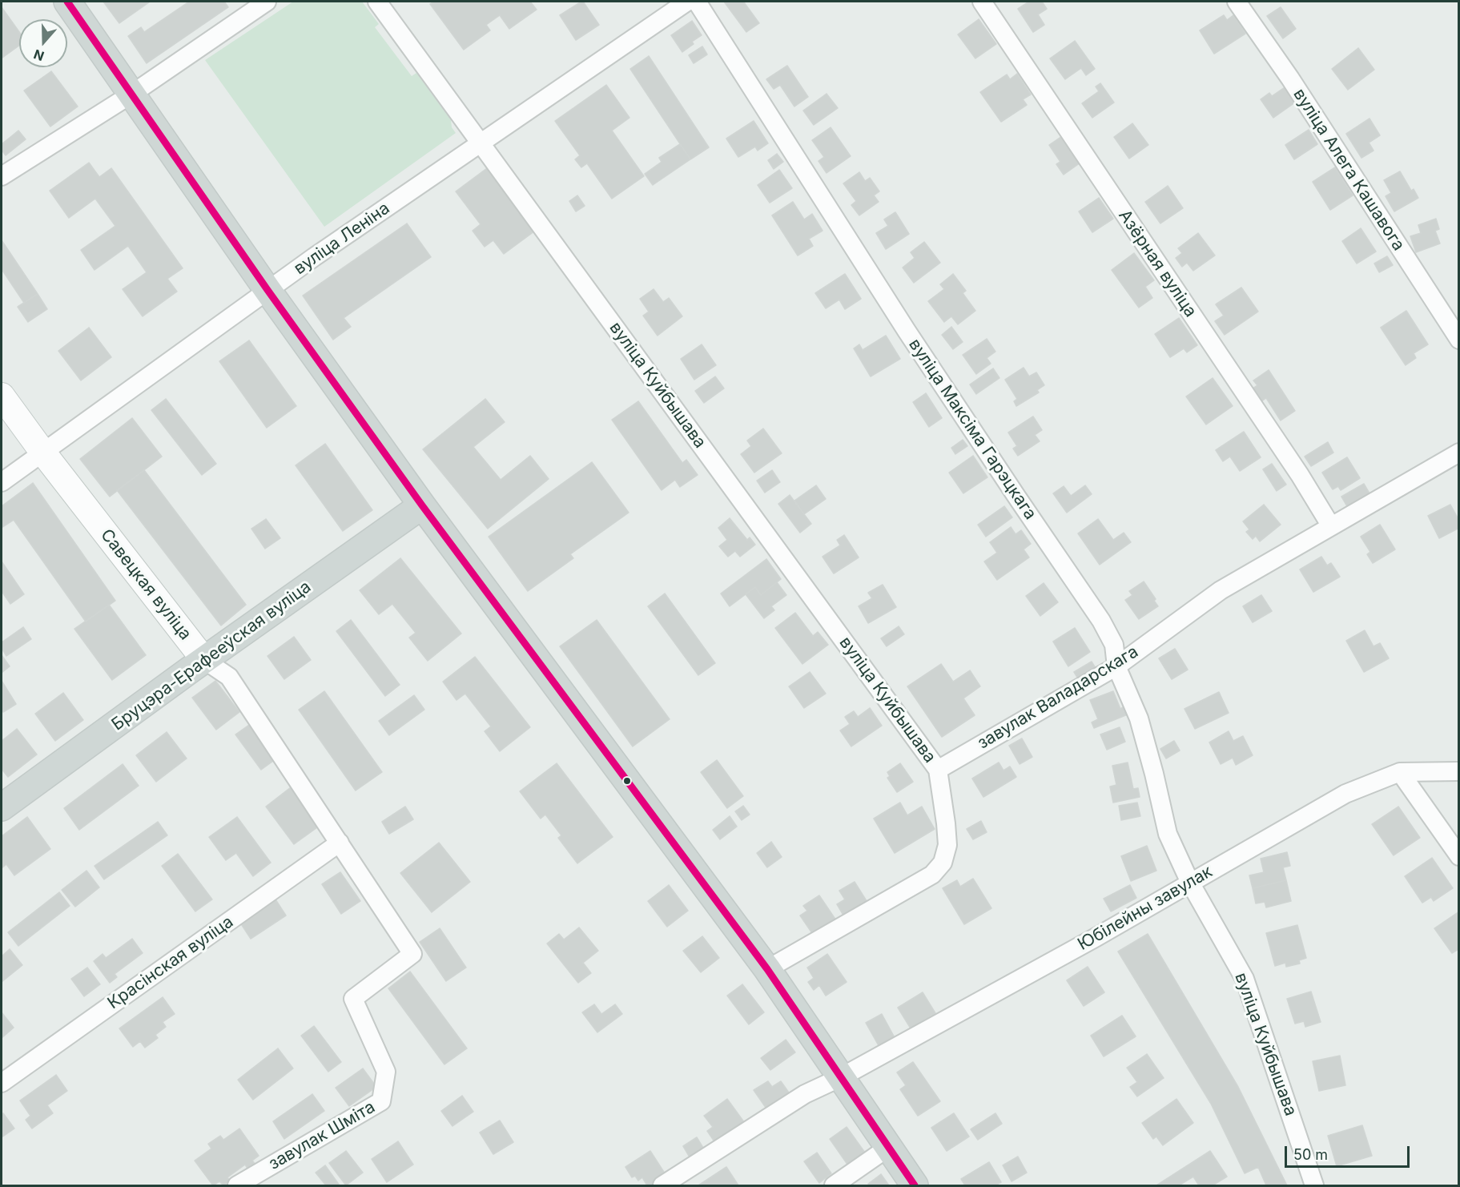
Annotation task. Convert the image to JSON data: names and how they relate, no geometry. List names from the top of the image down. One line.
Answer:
{"streets":{"main road":["Савецкая вуліца","Бруцэра-Ерафееўская вуліца"],"street":["вуліца Алега Кашавога","вуліца Леніна","Азёрная вуліца","вуліца Куйбышава","вуліца Максіма Гарэцкага","завулак Валадарскага","Юбілейны завулак","Красінская вуліца","завулак Шміта"]},"crossings":[["вуліца Леніна","вуліца Куйбышава"],["вуліца Леніна","Савецкая вуліца"],["Азёрная вуліца","завулак Валадарскага"],["вуліца Куйбышава","вуліца Максіма Гарэцкага"],["вуліца Куйбышава","завулак Валадарскага"],["вуліца Куйбышава","Юбілейны завулак"],["вуліца Максіма Гарэцкага","завулак Валадарскага"],["вуліца Максіма Гарэцкага","Юбілейны завулак"],["Савецкая вуліца","Бруцэра-Ерафееўская вуліца"],["Савецкая вуліца","Красінская вуліца"],["Савецкая вуліца","завулак Шміта"],["Красінская вуліца","завулак Шміта"]],"scale_bar":"50 m","north":"bottom"}
